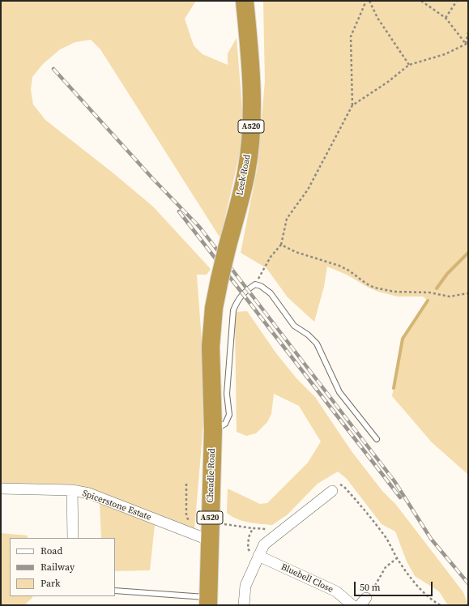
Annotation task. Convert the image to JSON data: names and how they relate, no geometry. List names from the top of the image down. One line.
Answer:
{"streets":{"highway":["A520","Leek Road","Cheadle Road"],"street":["Spicerstone Estate","Bluebell Close"]},"crossings":[["Leek Road","Cheadle Road"],["Cheadle Road","Spicerstone Estate"]],"legend":["Road","Railway","Park"],"scale_bar":"50 m"}
